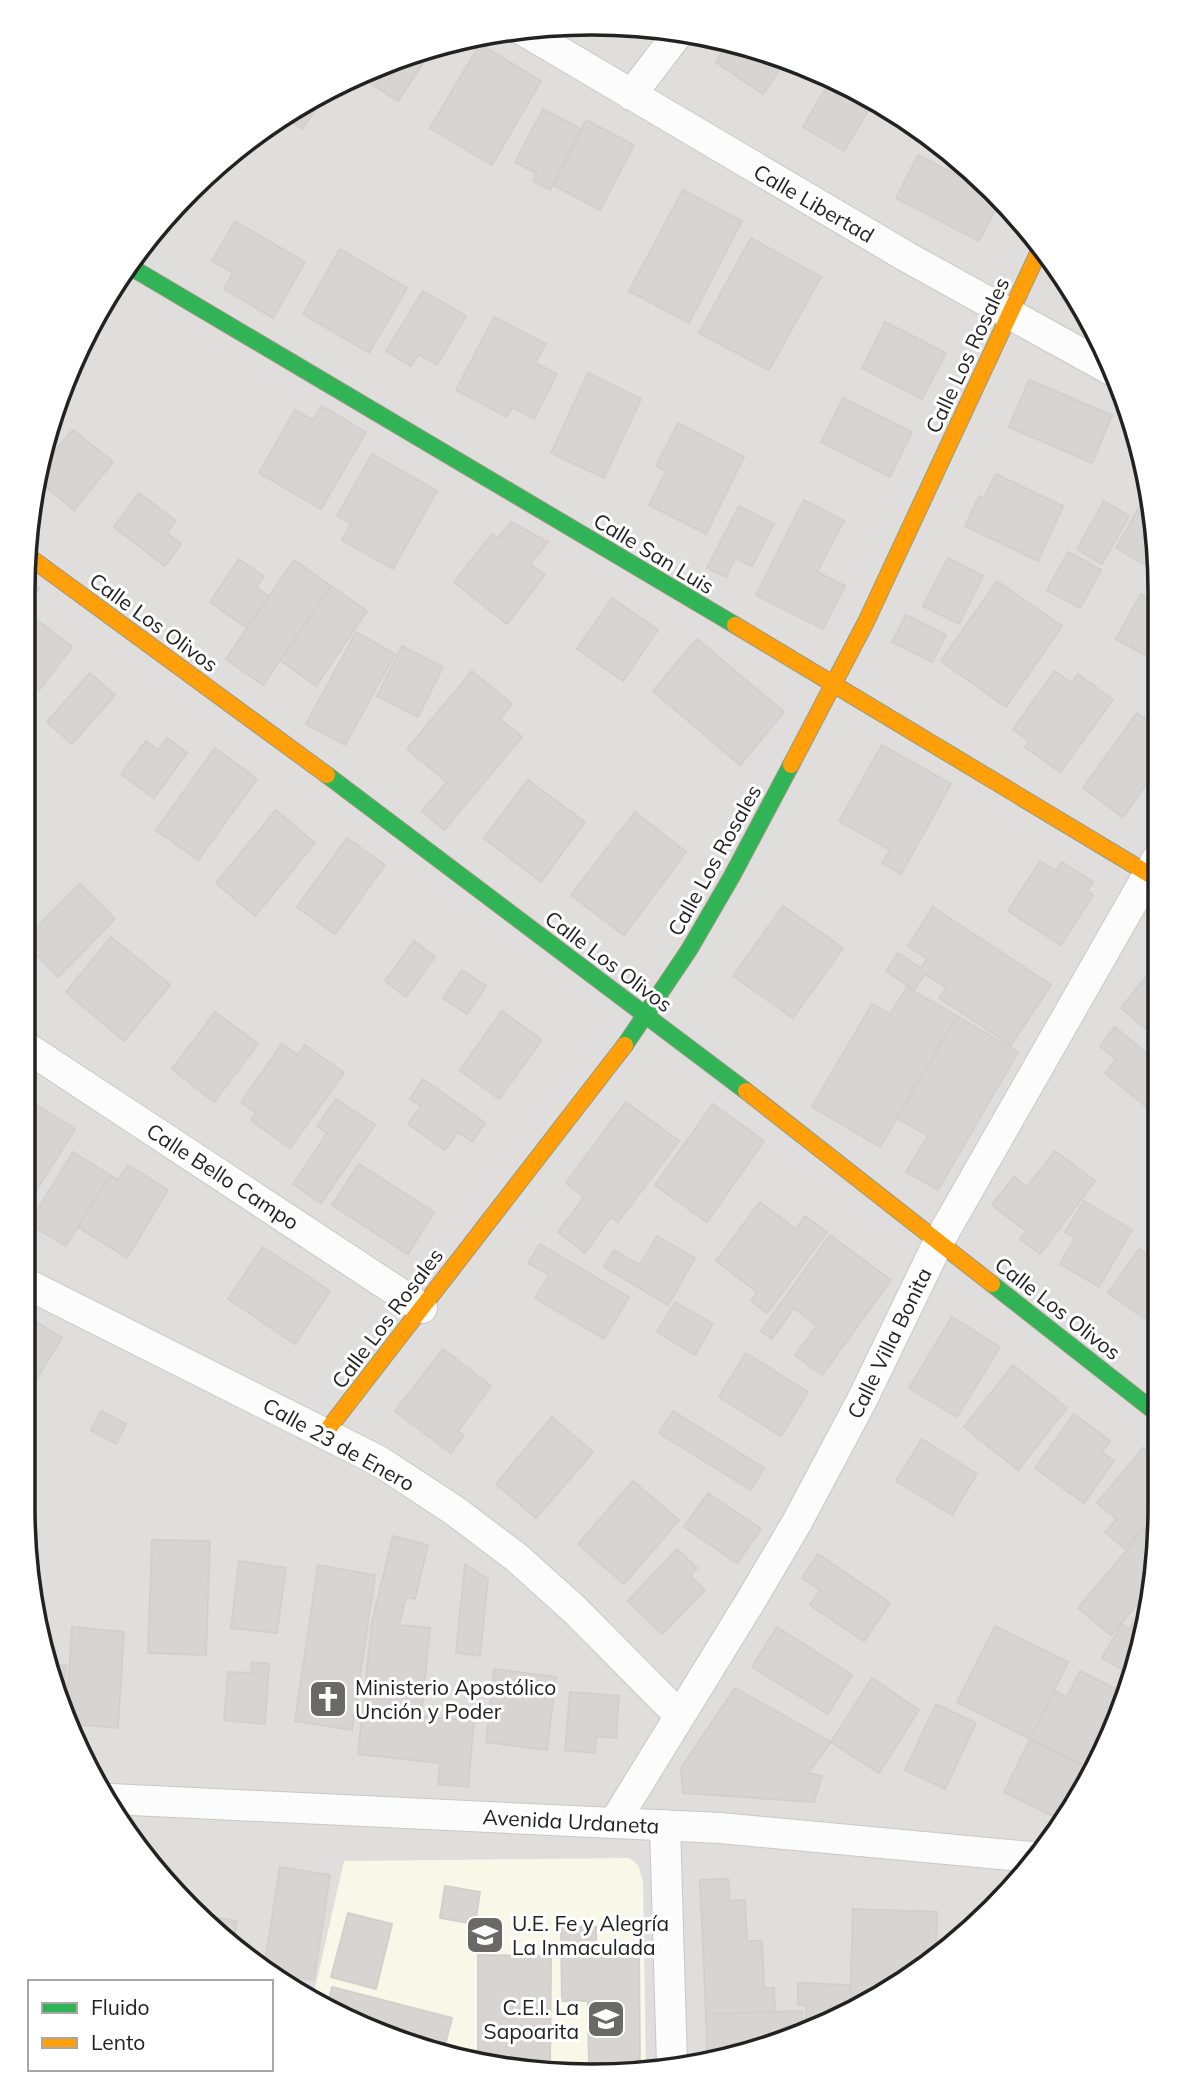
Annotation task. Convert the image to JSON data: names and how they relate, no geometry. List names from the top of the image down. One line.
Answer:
{"streets":{"street":["Calle Libertad","Calle Los Rosales","Calle San Luis","Calle Los Olivos","Calle Bello Campo","Calle Villa Bonita","Calle 23 de Enero","Avenida Urdaneta"]},"crossings":[["Calle Libertad","Calle Los Rosales"],["Calle Los Rosales","Calle San Luis"],["Calle Los Rosales","Calle Los Olivos"],["Calle Los Rosales","Calle Bello Campo"],["Calle Los Rosales","Calle 23 de Enero"],["Calle Los Olivos","Calle Villa Bonita"],["Calle Villa Bonita","Calle 23 de Enero"],["Calle Villa Bonita","Avenida Urdaneta"]],"places":{"church":["Ministerio Apostólico Unción y Poder"],"school or university":["U.E. Fe y Alegría La Inmaculada","C.E.I. La Sapoarita"]},"legend":["Fluido","Lento"]}
